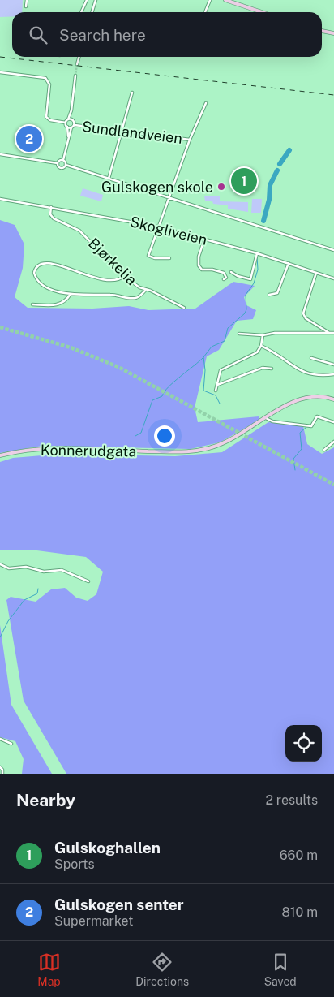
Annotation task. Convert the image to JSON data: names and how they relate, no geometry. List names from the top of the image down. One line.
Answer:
{"streets":{"main road":["Konnerudgata"],"street":["Sundlandveien","Skogliveien","Bjørkelia"]},"crossings":[["Skogliveien","Bjørkelia"]],"places":["Gulskogen skole"],"page":{"search":"Search here","pins":["2","1"],"heading":["Nearby","2 results"],"list":[{"mark":"1","name":"Gulskoghallen","note":"Sports","value":"660 m"},{"mark":"2","name":"Gulskogen senter","note":"Supermarket","value":"810 m"}],"nav":["Map","Directions","Saved"]}}
